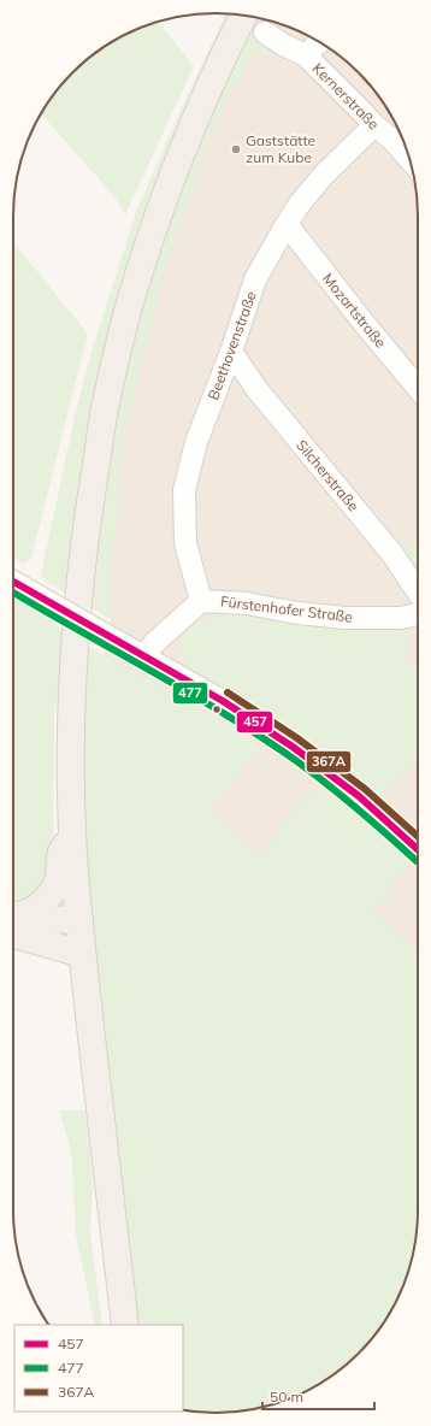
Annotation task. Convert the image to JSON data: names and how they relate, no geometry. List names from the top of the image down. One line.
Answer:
{"streets":{"street":["Kernerstraße","Mozartstraße","Beethovenstraße","Silcherstraße","Fürstenhofer Straße"]},"crossings":[["Kernerstraße","Beethovenstraße"],["Mozartstraße","Beethovenstraße"],["Beethovenstraße","Silcherstraße"],["Beethovenstraße","Fürstenhofer Straße"]],"places":["Gaststätte zum Kube"],"lines":["transit line 457","transit line 477","transit line 367A"],"legend":["457","477","367A"],"scale_bar":"50 m"}
